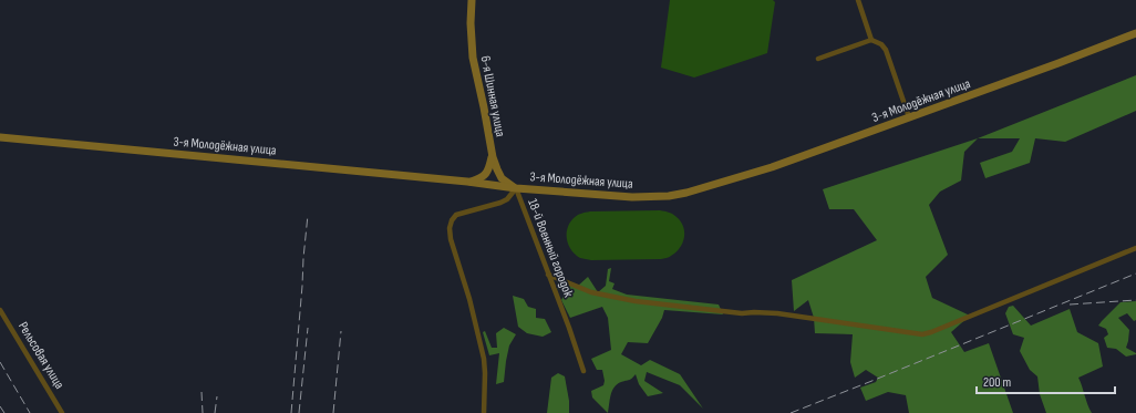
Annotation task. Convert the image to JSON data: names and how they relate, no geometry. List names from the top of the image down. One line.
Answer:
{"streets":{"main road":["6-я Шинная улица","3-я Молодёжная улица"],"street":["18-й Военный городок","Рельсовая улица"]},"crossings":[["6-я Шинная улица","3-я Молодёжная улица"],["6-я Шинная улица","18-й Военный городок"],["3-я Молодёжная улица","18-й Военный городок"]],"scale_bar":"200 m"}
